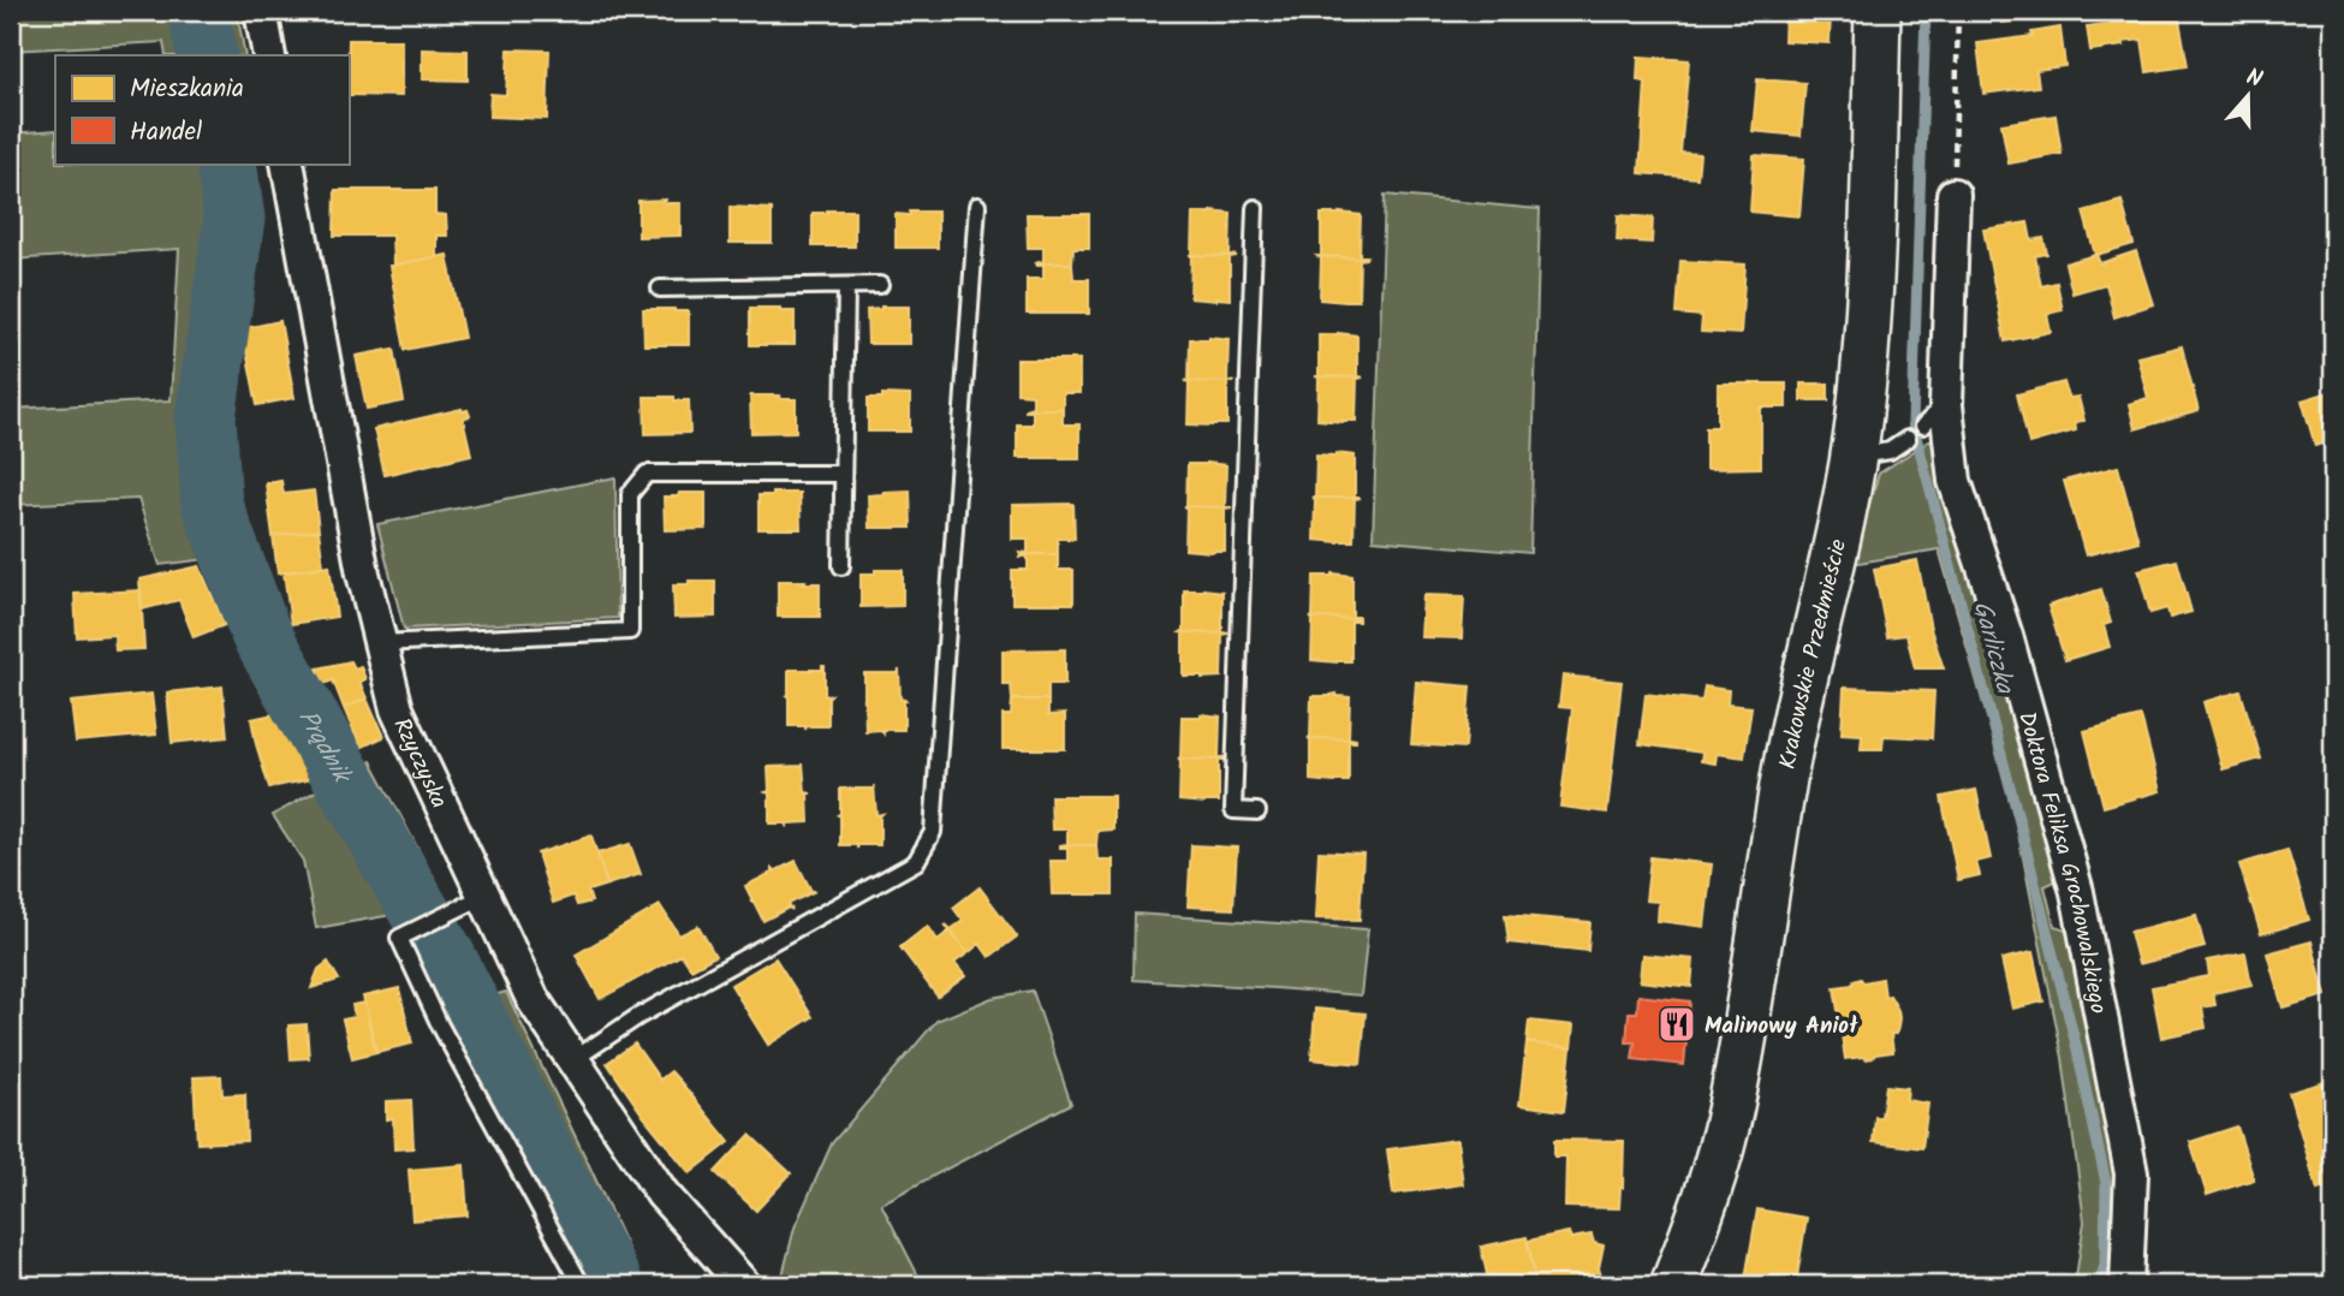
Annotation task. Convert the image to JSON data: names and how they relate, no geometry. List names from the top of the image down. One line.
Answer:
{"streets":{"main road":["Krakowskie Przedmieście"],"street":["Rzyczyska","Doktora Feliksa Grochowalskiego"]},"water":["Garliczka","Prądnik"],"places":{"restaurant":["Malinowy Anioł"]},"legend":["Mieszkania","Handel"],"north":"top"}
